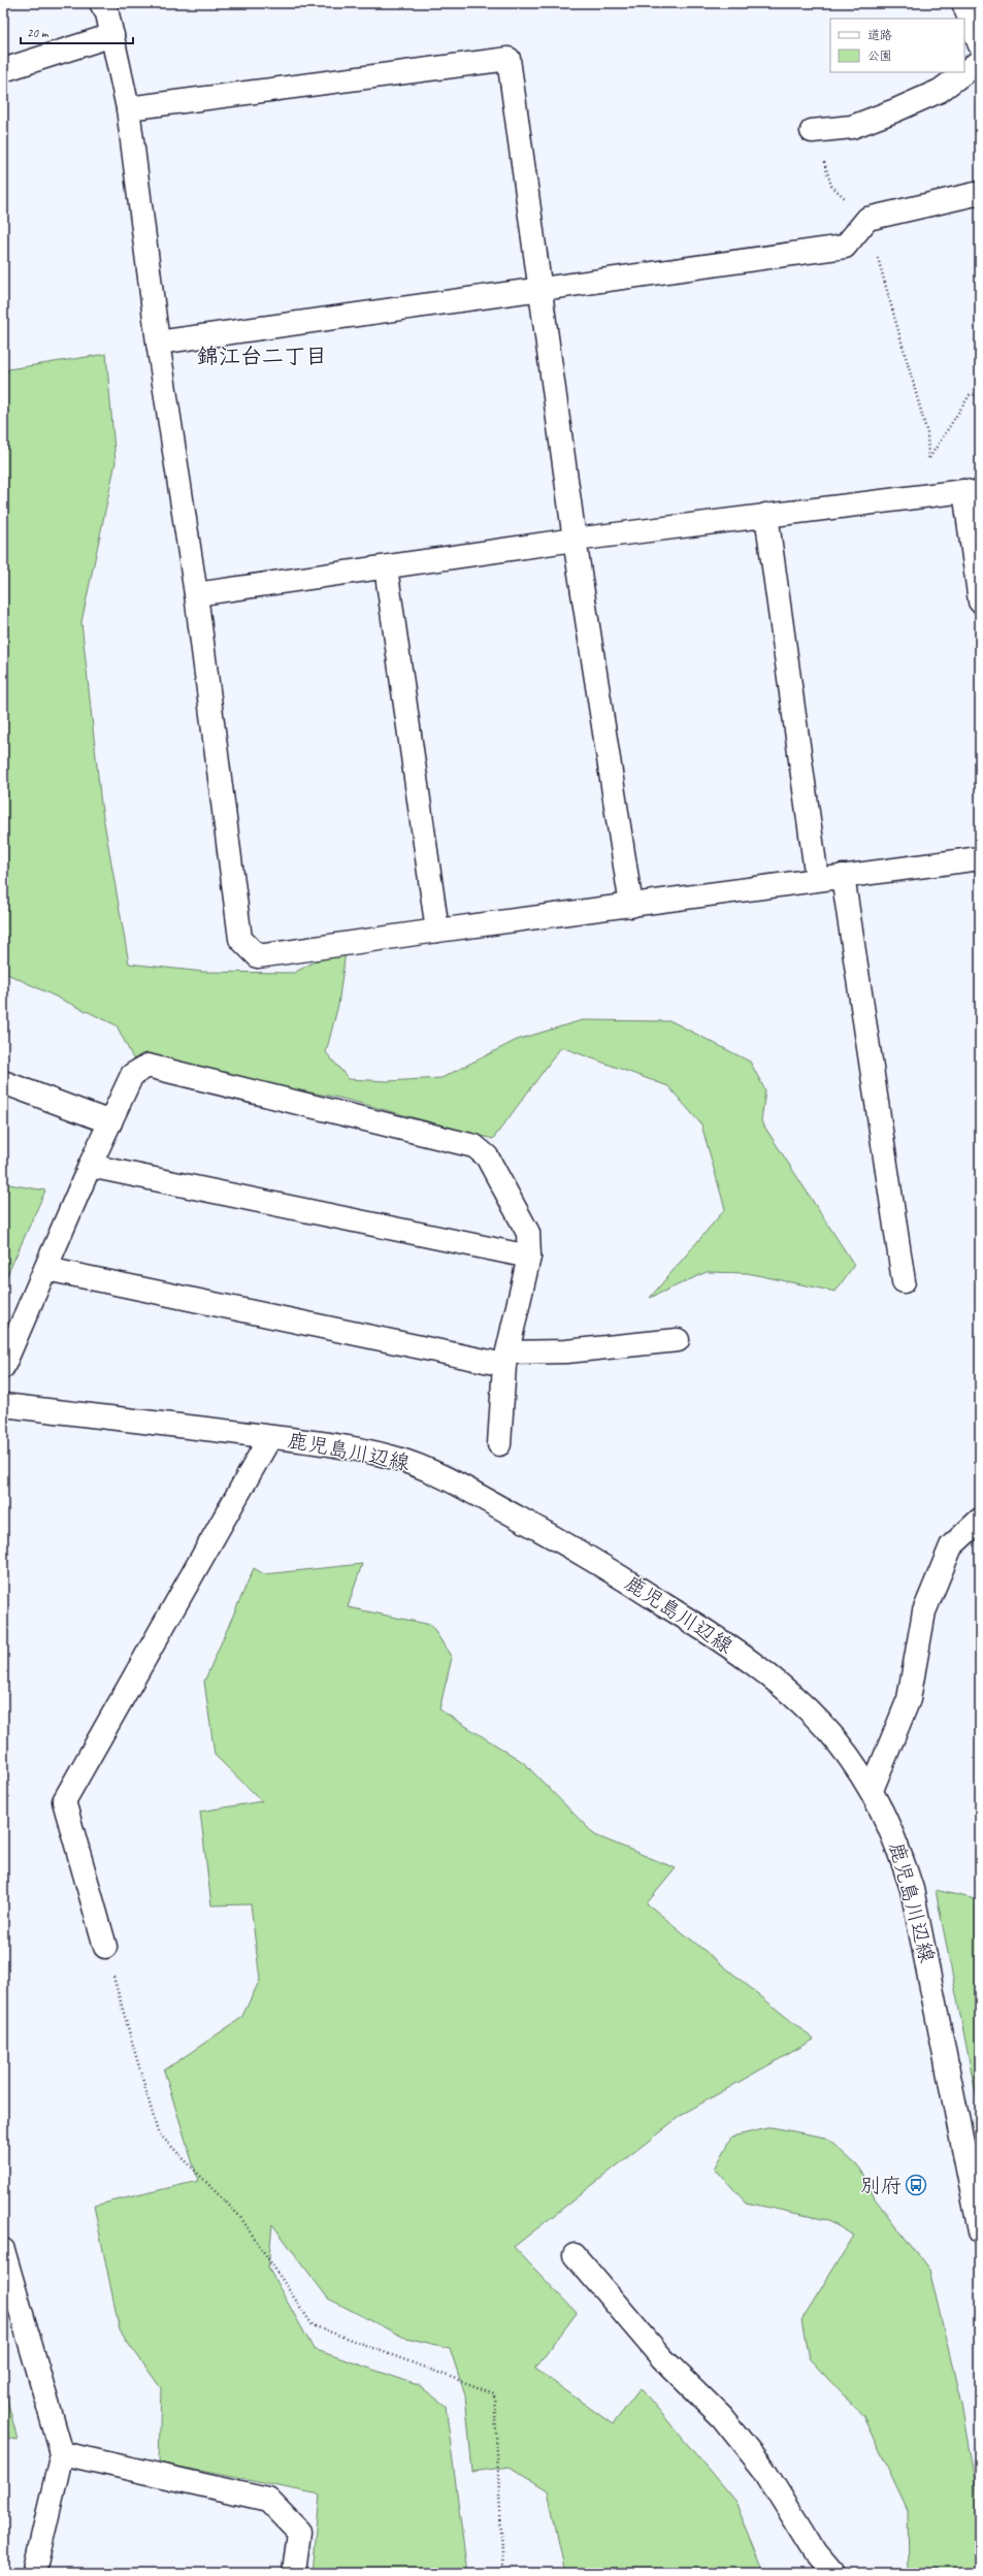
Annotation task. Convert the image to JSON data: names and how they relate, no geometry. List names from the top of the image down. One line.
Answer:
{"streets":{"street":["鹿児島川辺線"]},"districts":["錦江台二丁目"],"places":{"bus stop":["別府"]},"legend":["道路","公園"],"scale_bar":"20 m"}
